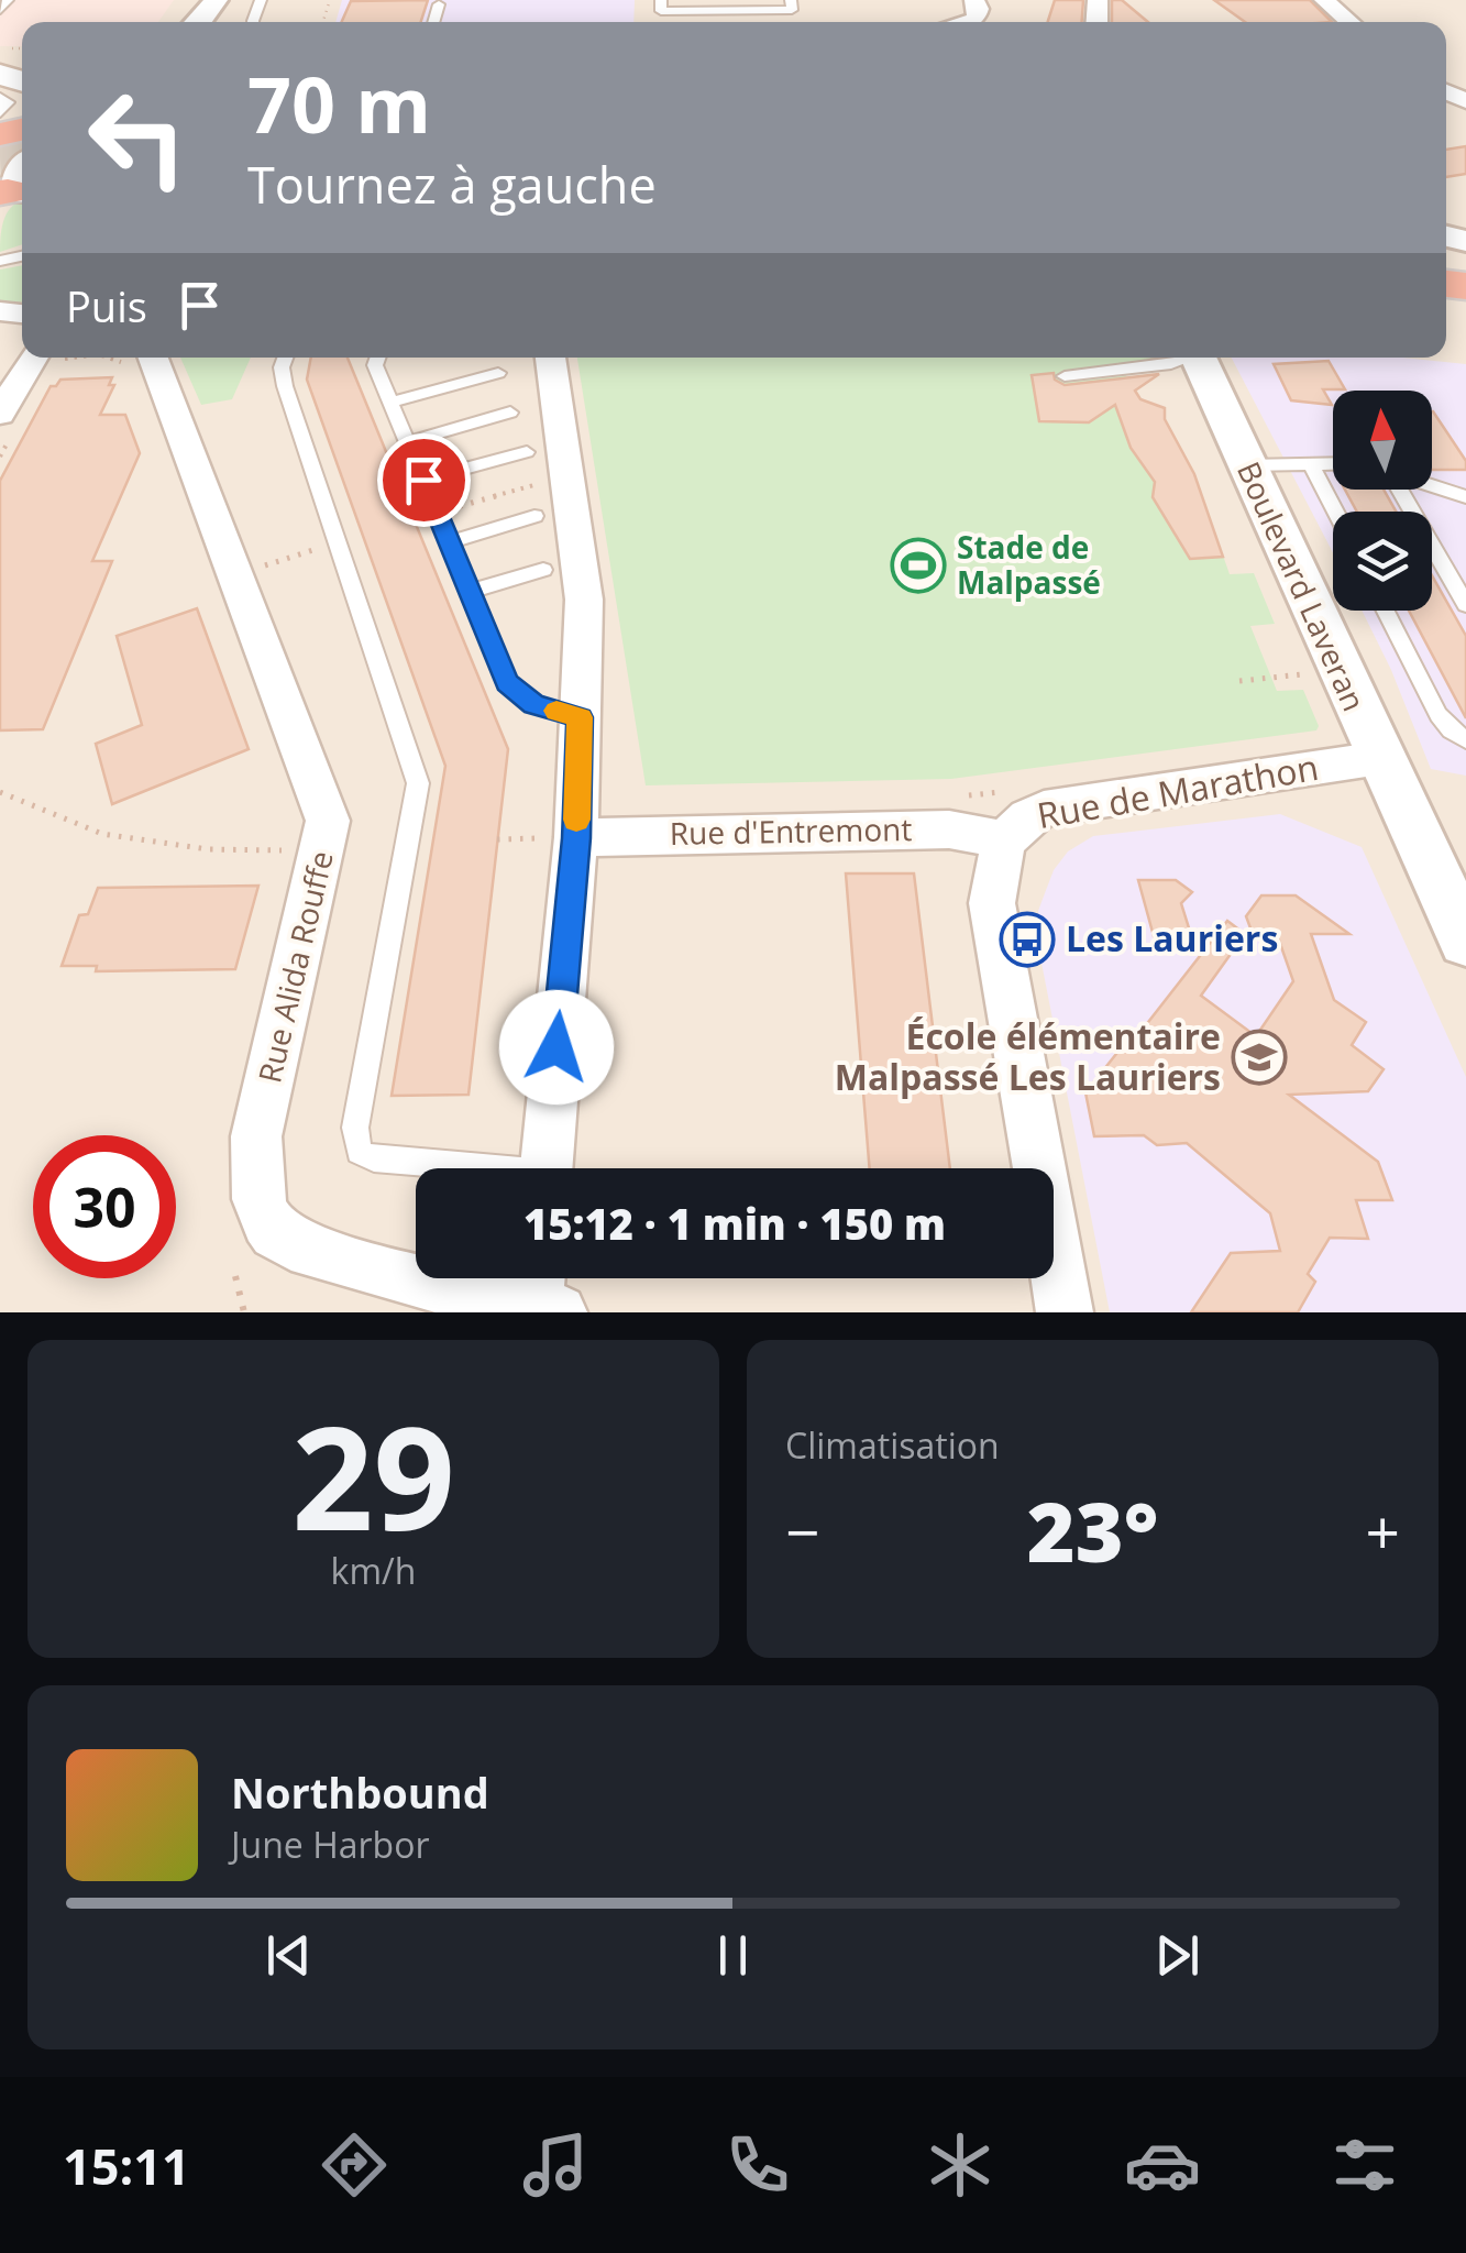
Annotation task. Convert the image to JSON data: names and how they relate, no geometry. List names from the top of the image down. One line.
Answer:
{"streets":{"street":["Boulevard Laveran","Rue de Marathon","Rue d'Entremont","Rue Alida Rouffe"]},"crossings":[["Boulevard Laveran","Rue de Marathon"],["Rue de Marathon","Rue d'Entremont"]],"places":{"sports":["Stade de Malpassé"],"bus stop":["Les Lauriers"],"school or university":["École élémentaire Malpassé Les Lauriers"]},"north":"top","page":{"turn":["70 m","Tournez à gauche"],"then":"Puis","limit":"30","trip":"15:12 · 1 min · 150 m","tile":[["29","km/h"],"Climatisation"],"heat":["−","23°","+"],"song":["Northbound","June Harbor"],"tabs":"15:11"}}
